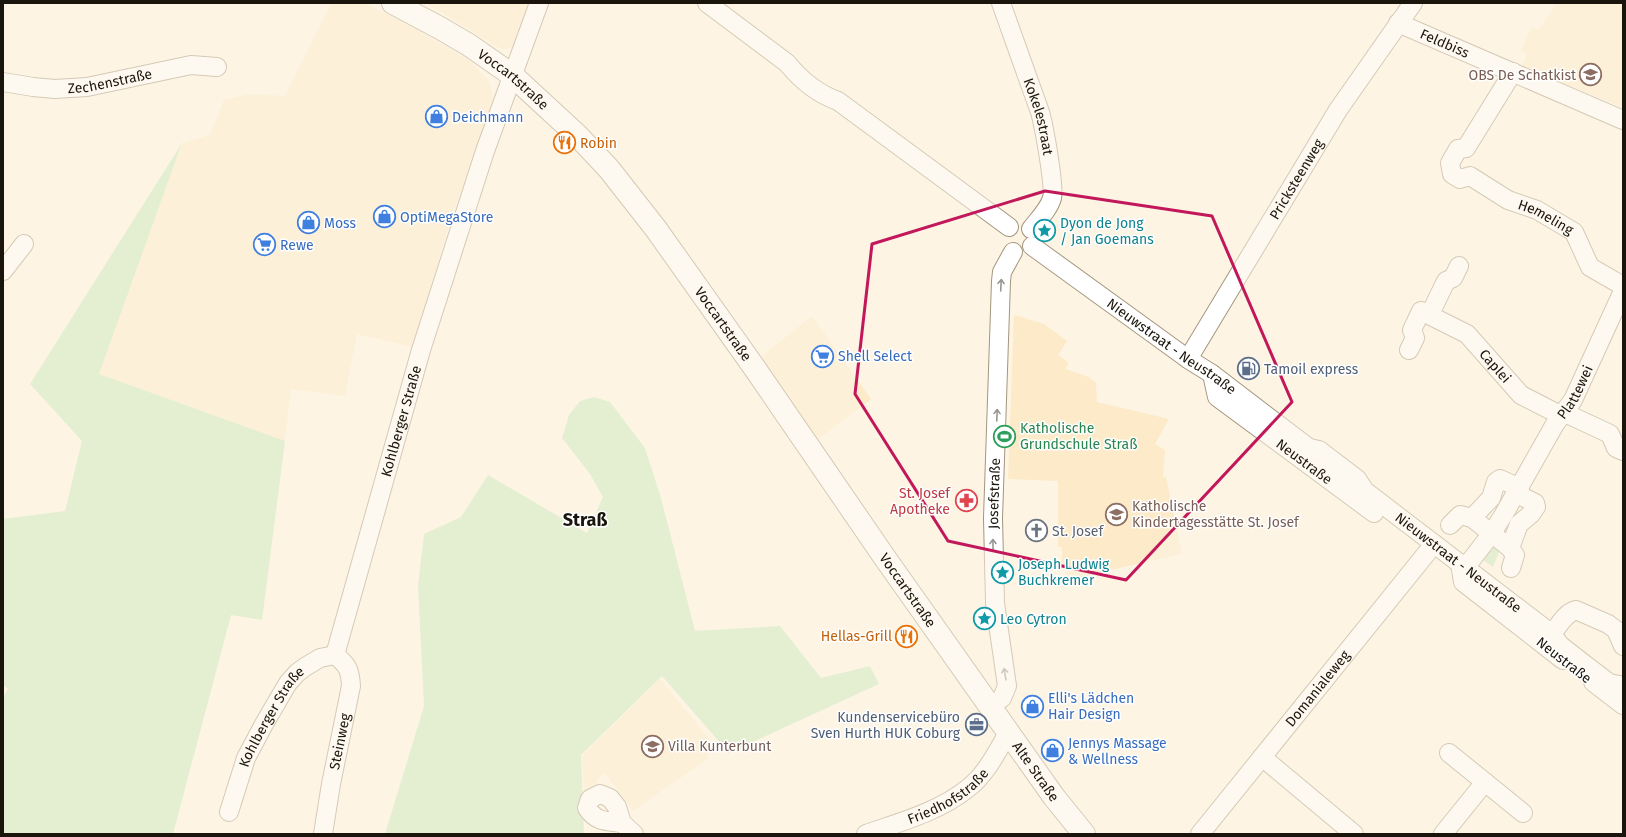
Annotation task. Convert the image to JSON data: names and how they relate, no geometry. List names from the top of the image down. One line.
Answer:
{"streets":{"main road":["Voccartstraße","Alte Straße"],"street":["Feldbiss","Zechenstraße","Kokelestraat","Pricksteenweg","Hemeling","Nieuwstraat - Neustraße","Caplei","Plattewei","Kohlberger Straße","Neustraße","Josefstraße","Domanialeweg","Steinweg","Friedhofstraße"]},"crossings":[["Feldbiss","Pricksteenweg"],["Feldbiss","Hemeling"],["Voccartstraße","Kohlberger Straße"],["Voccartstraße","Josefstraße"],["Voccartstraße","Alte Straße"],["Kokelestraat","Nieuwstraat - Neustraße"],["Kokelestraat","Josefstraße"],["Pricksteenweg","Nieuwstraat - Neustraße"],["Nieuwstraat - Neustraße","Plattewei"],["Nieuwstraat - Neustraße","Neustraße"],["Nieuwstraat - Neustraße","Josefstraße"],["Nieuwstraat - Neustraße","Domanialeweg"],["Caplei","Plattewei"],["Plattewei","Neustraße"],["Kohlberger Straße","Steinweg"],["Josefstraße","Alte Straße"],["Alte Straße","Friedhofstraße"]],"one_way":["Josefstraße"],"districts":["Straß"],"places":{"school or university":["OBS De Schatkist","Katholische Kindertagesstätte St. Josef","Villa Kunterbunt"],"shop":["Deichmann","OptiMegaStore","Moss","Elli's Lädchen Hair Design","Jennys Massage & Wellness"],"restaurant":["Robin","Hellas-Grill"],"place":["Dyon de Jong / Jan Goemans","Joseph Ludwig Buchkremer","Leo Cytron"],"supermarket":["Rewe","Shell Select"],"fuel station":["Tamoil express"],"sports":["Katholische Grundschule Straß"],"pharmacy":["St. Josef Apotheke"],"church":["St. Josef"],"office":["Kundenservicebüro Sven Hurth HUK Coburg"]}}
